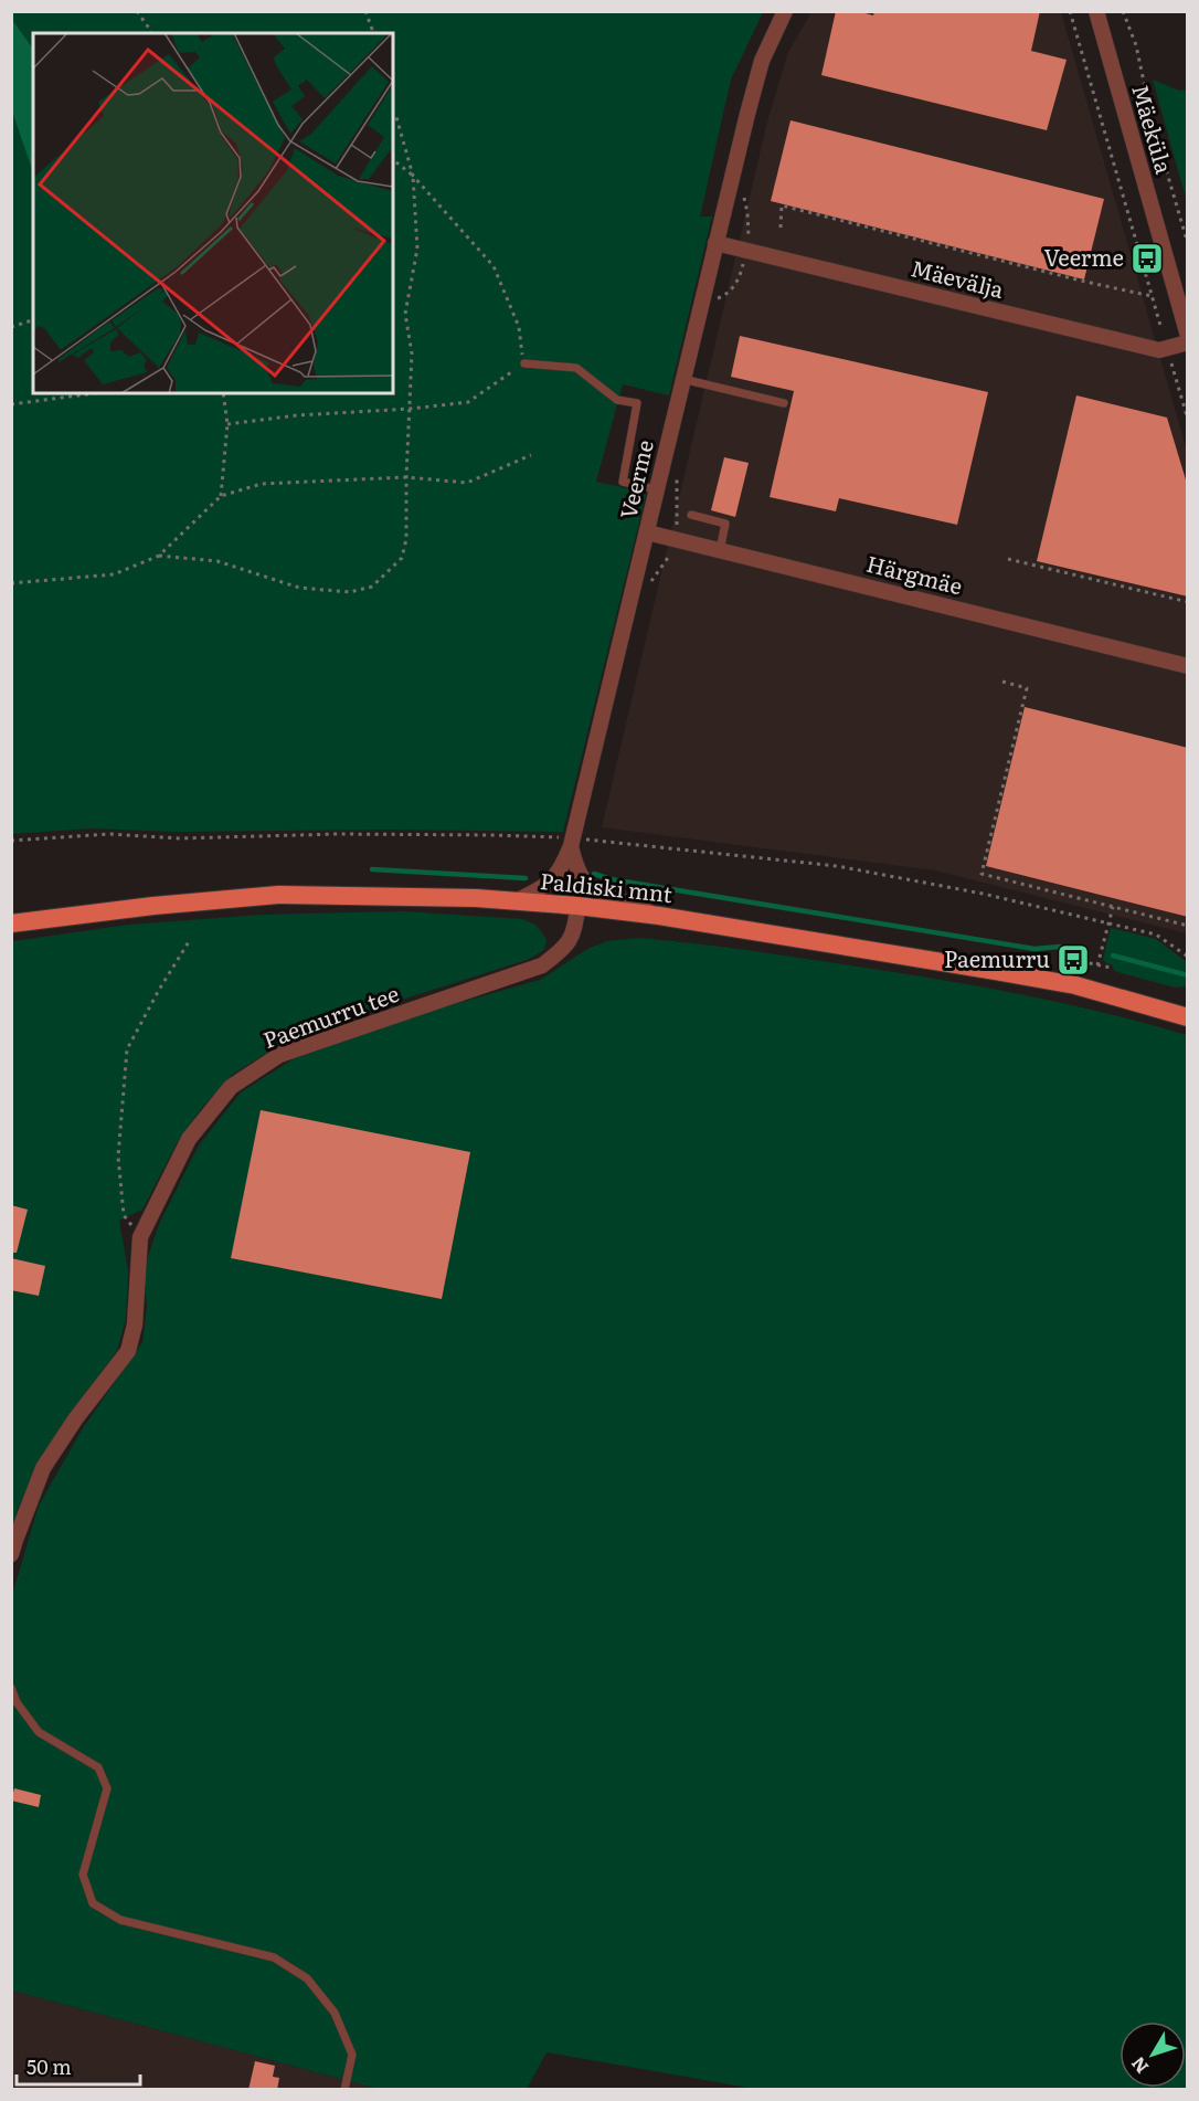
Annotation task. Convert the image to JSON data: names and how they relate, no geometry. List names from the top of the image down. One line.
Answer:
{"streets":{"main road":["Paldiski mnt"],"street":["Mäeküla","Mäevälja","Veerme","Härgmäe","Paemurru tee"]},"crossings":[["Mäevälja","Veerme"],["Veerme","Härgmäe"],["Veerme","Paldiski mnt"],["Paldiski mnt","Paemurru tee"]],"places":{"bus stop":["Veerme","Paemurru"]},"scale_bar":"50 m","north":"bottom left"}
